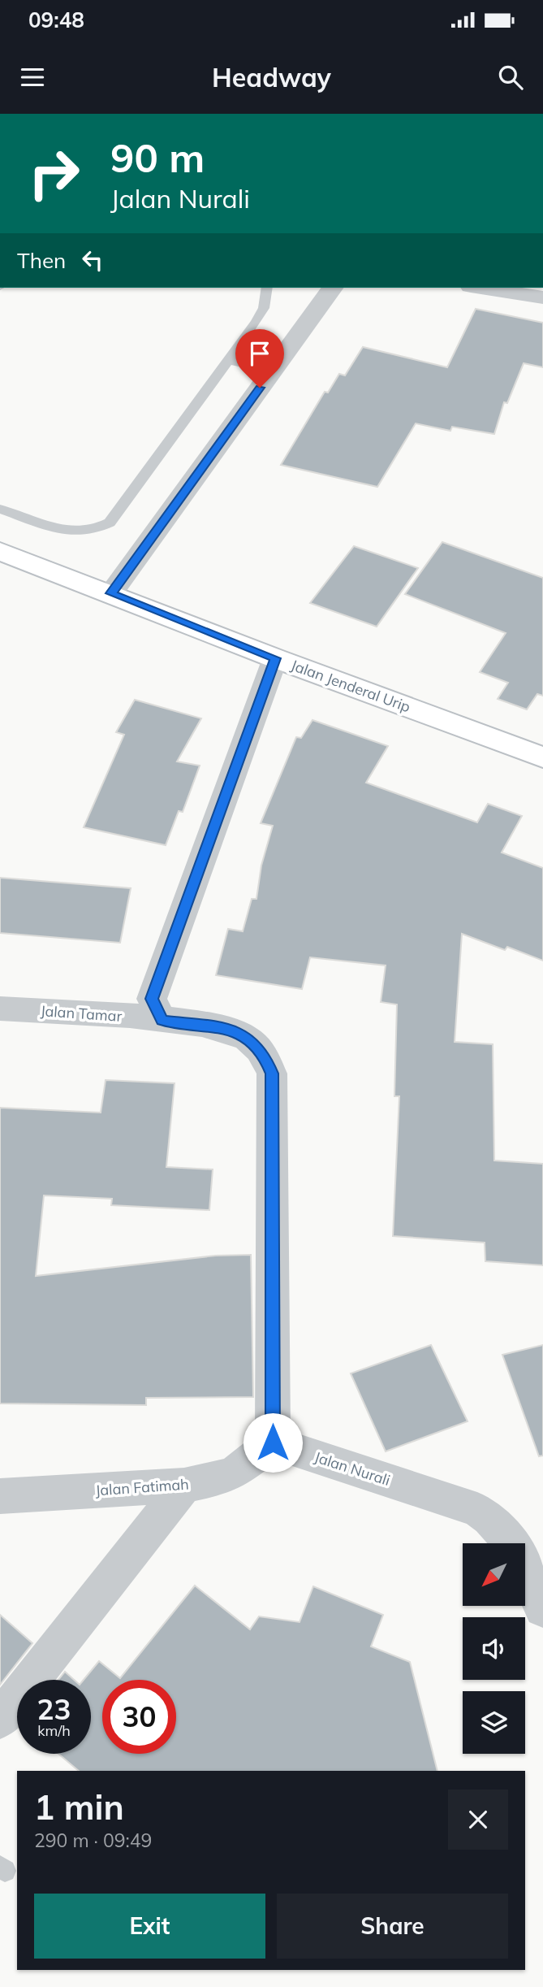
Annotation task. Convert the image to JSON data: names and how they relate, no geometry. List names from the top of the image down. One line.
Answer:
{"streets":{"street":["Jalan Jenderal Urip","Jalan Tamar","Jalan Nurali","Jalan Fatimah"]},"crossings":[["Jalan Nurali","Jalan Fatimah"]],"north":"bottom left","page":{"status":"09:48","header":"Headway","turn":["90 m","Jalan Nurali"],"then":"Then","speed":"23 km/h","limit":"30","heading":["1 min","290 m · 09:49"],"buttons":["Exit","Share"]}}
